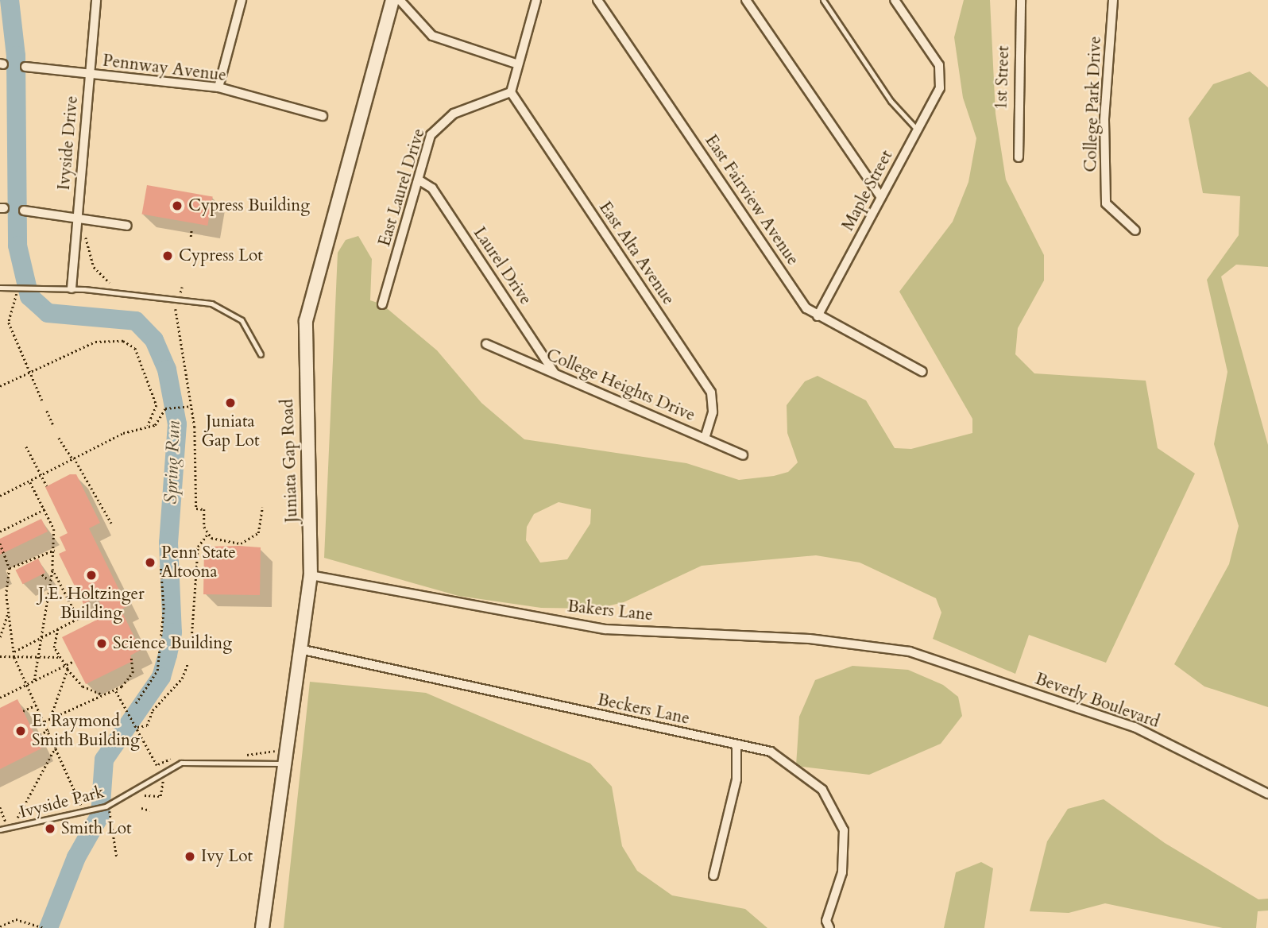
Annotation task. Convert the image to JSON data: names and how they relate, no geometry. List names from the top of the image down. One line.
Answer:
{"streets":{"main road":["Juniata Gap Road"],"street":["Pennway Avenue","1st Street","College Park Drive","Ivyside Drive","East Laurel Drive","Maple Street","East Fairview Avenue","East Alta Avenue","Laurel Drive","College Heights Drive","Bakers Lane","Beverly Boulevard","Beckers Lane"],"lane":["Ivyside Park"]},"crossings":[["Pennway Avenue","Ivyside Drive"],["East Laurel Drive","East Alta Avenue"],["East Laurel Drive","Laurel Drive"],["Maple Street","East Fairview Avenue"],["East Alta Avenue","College Heights Drive"],["Laurel Drive","College Heights Drive"],["Juniata Gap Road","Bakers Lane"],["Juniata Gap Road","Beckers Lane"],["Juniata Gap Road","Ivyside Park"],["Bakers Lane","Beverly Boulevard"]],"water":["Spring Run"],"places":["Cypress Building","Cypress Lot","Juniata Gap Lot","Penn State Altoona","J.E. Holtzinger Building","Science Building","E. Raymond Smith Building","Smith Lot","Ivy Lot"]}
